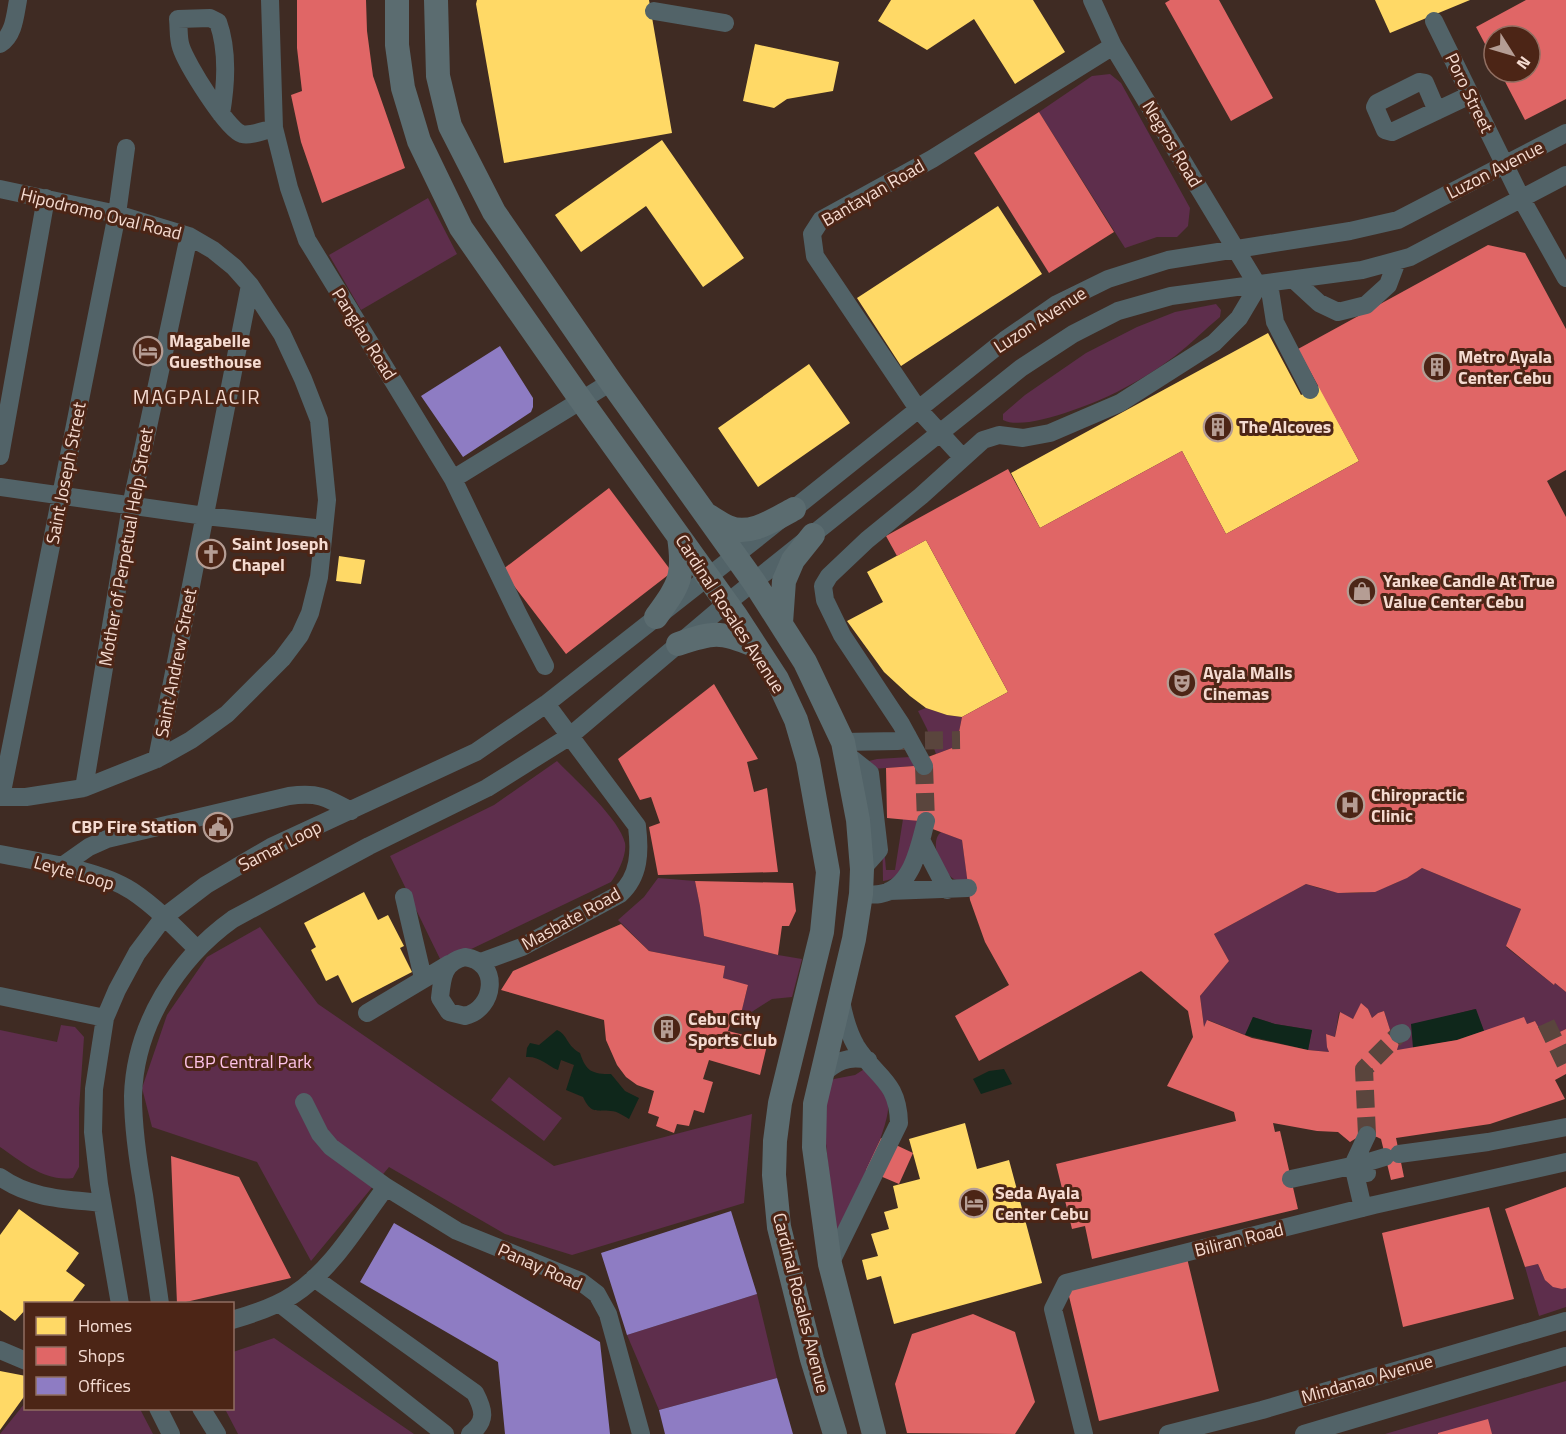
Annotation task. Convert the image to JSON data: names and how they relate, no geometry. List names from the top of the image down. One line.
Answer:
{"streets":{"main road":["Cardinal Rosales Avenue"],"street":["Poro Street","Negros Road","Luzon Avenue","Bantayan Road","Hipodromo Oval Road","Panglao Road","Saint Joseph Street","Mother of Perpetual Help Street","Saint Andrew Street","Samar Loop","Leyte Loop","Masbate Road","Biliran Road","Panay Road","Mindanao Avenue"]},"crossings":[["Poro Street","Luzon Avenue"],["Negros Road","Luzon Avenue"],["Negros Road","Bantayan Road"],["Luzon Avenue","Bantayan Road"],["Luzon Avenue","Cardinal Rosales Avenue"],["Luzon Avenue","Samar Loop"],["Hipodromo Oval Road","Saint Joseph Street"],["Hipodromo Oval Road","Mother of Perpetual Help Street"],["Hipodromo Oval Road","Saint Andrew Street"],["Cardinal Rosales Avenue","Samar Loop"],["Samar Loop","Leyte Loop"],["Samar Loop","Masbate Road"]],"districts":["MAGPALACIR"],"parks":["CBP Central Park"],"places":{"hotel":["Magabelle Guesthouse","Seda Ayala Center Cebu"],"building":["Metro Ayala Center Cebu","The Alcoves","Cebu City Sports Club"],"church":["Saint Joseph Chapel"],"shop":["Yankee Candle At True Value Center Cebu"],"theatre":["Ayala Malls Cinemas"],"hospital":["Chiropractic Clinic"],"public building":["CBP Fire Station"]},"legend":["Homes","Shops","Offices"],"north":"bottom right"}
